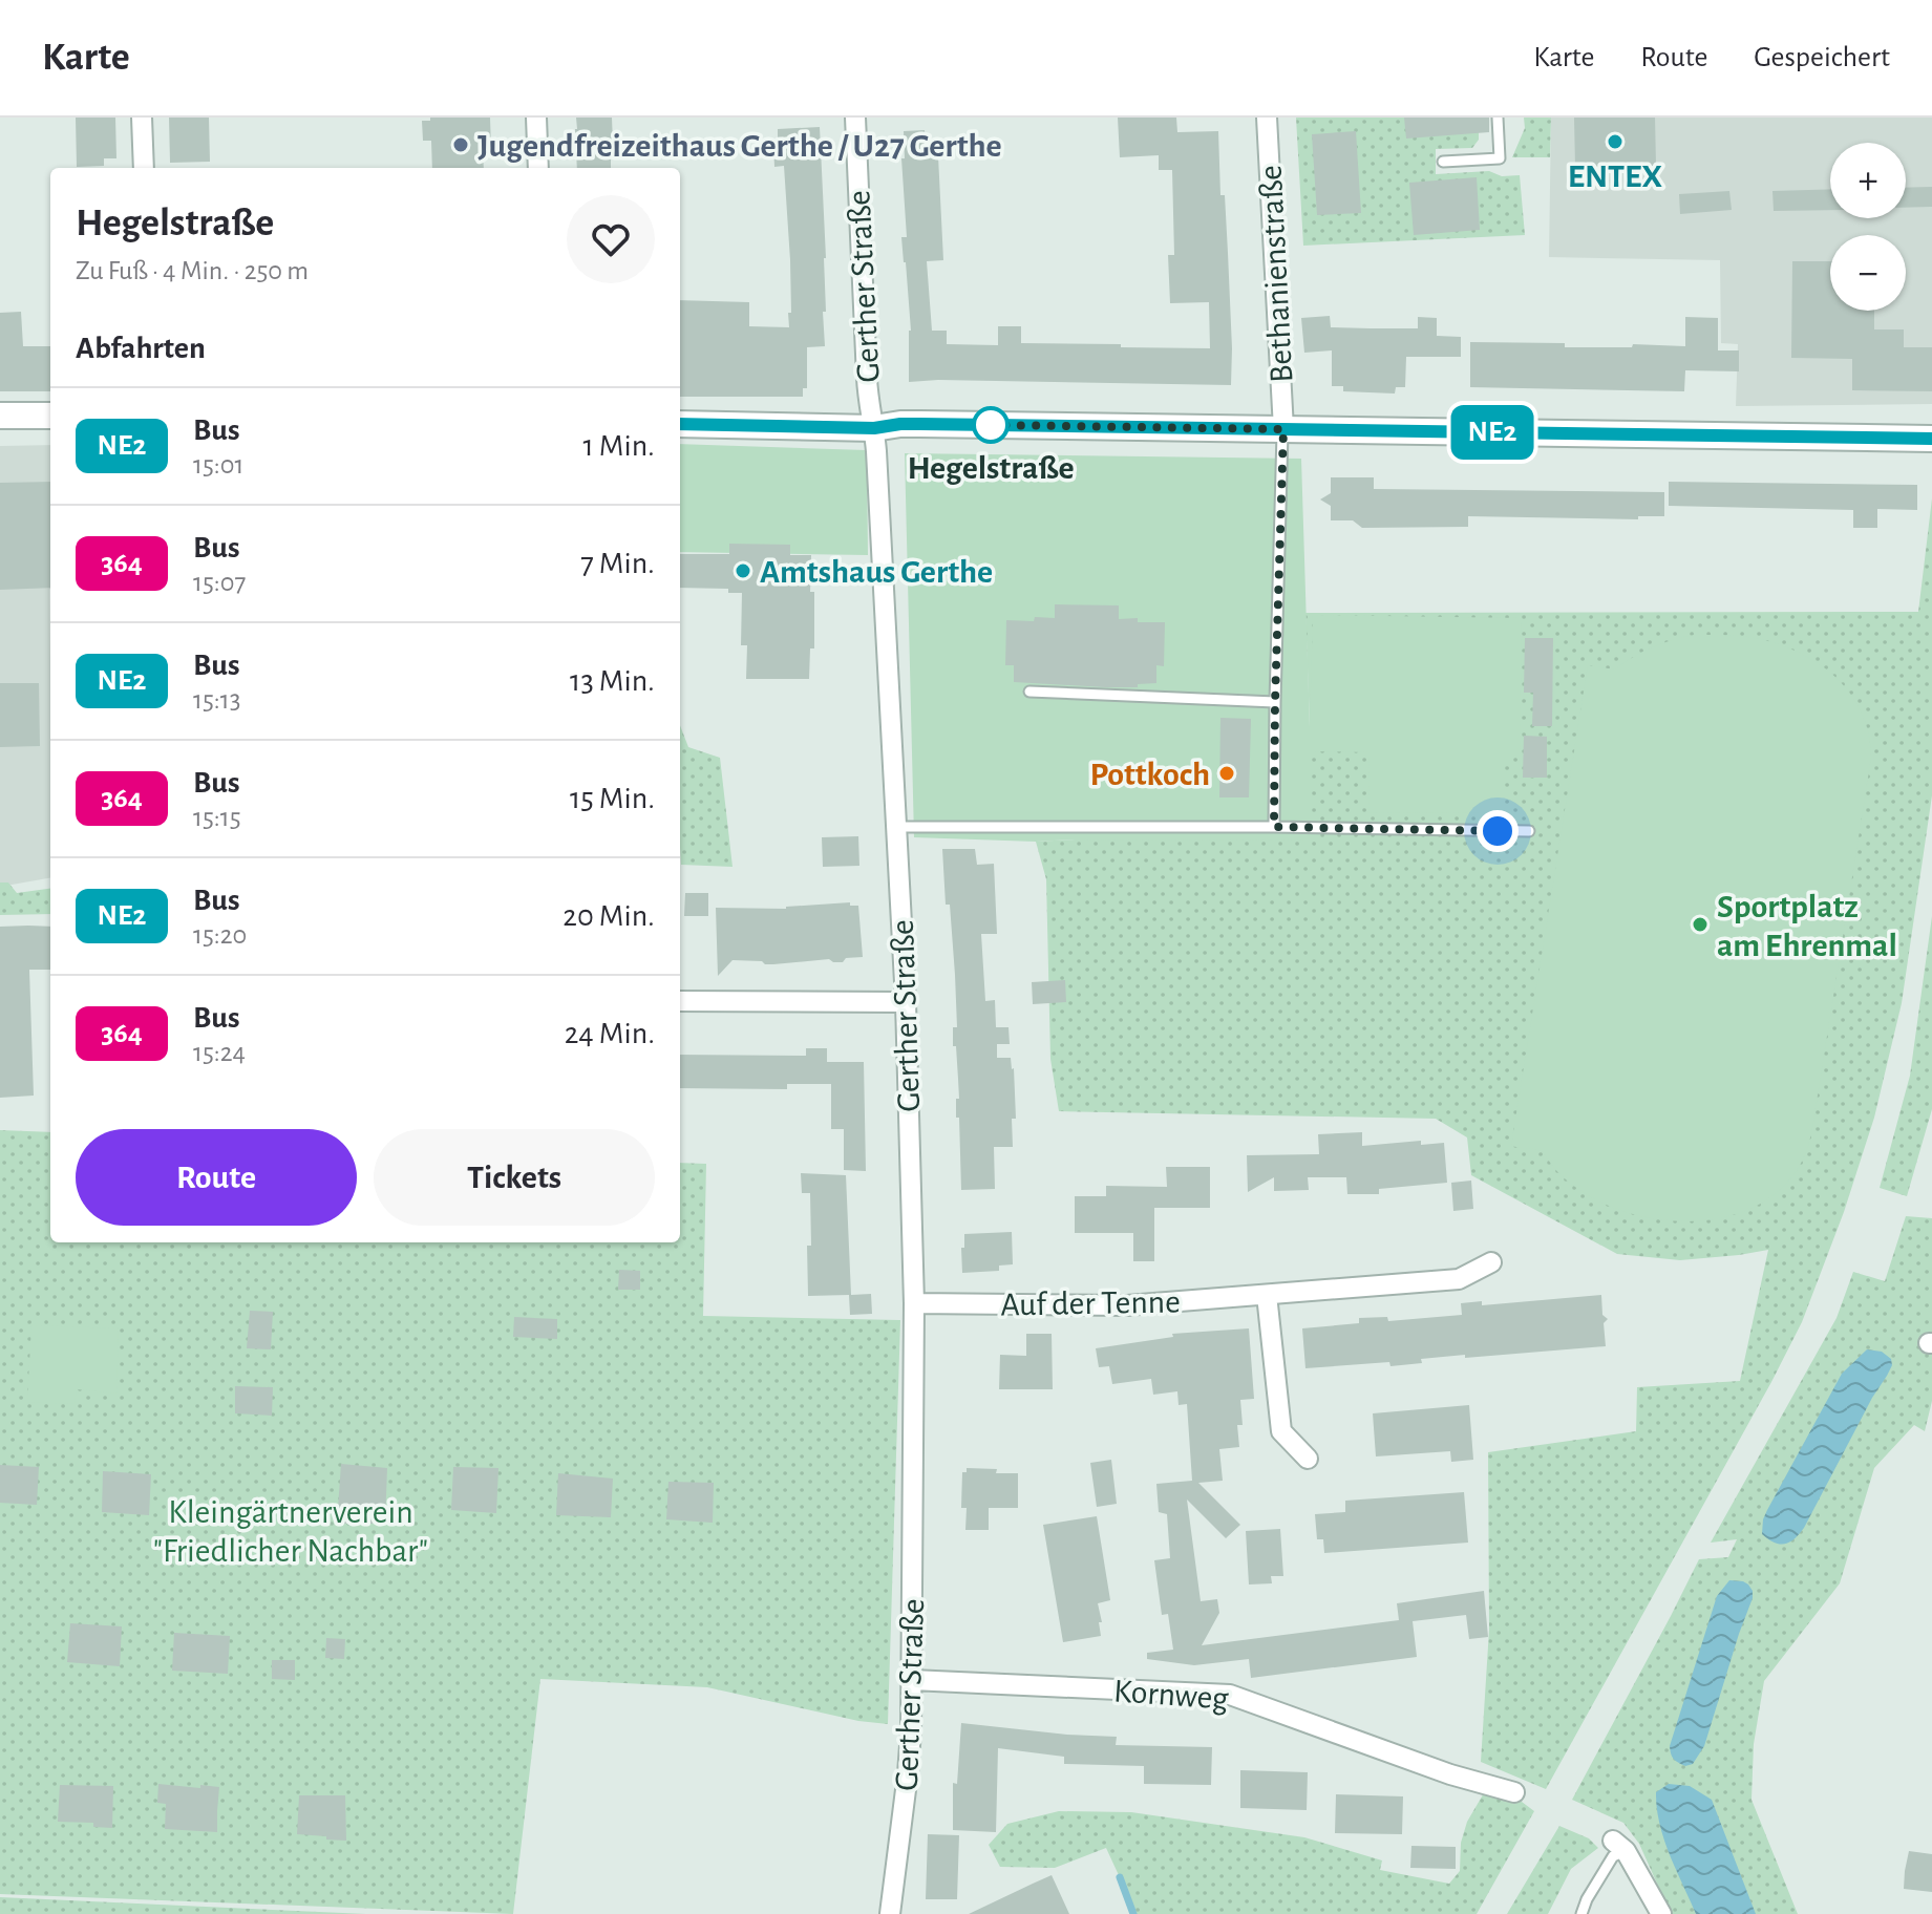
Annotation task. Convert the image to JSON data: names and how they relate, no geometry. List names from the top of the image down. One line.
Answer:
{"streets":{"street":["Bethanienstraße","Gerther Straße","Auf der Tenne","Kornweg"]},"crossings":[["Gerther Straße","Auf der Tenne"],["Gerther Straße","Kornweg"]],"parks":["Kleingärtnerverein \"Friedlicher Nachbar\""],"places":["ENTEX","Jugendfreizeithaus Gerthe / U27 Gerthe","Hegelstraße","Amtshaus Gerthe","Pottkoch","Sportplatz am Ehrenmal"],"lines":["bus line NE2"],"page":{"header":"Karte","nav":["Karte","Route","Gespeichert"],"on_map":"NE2","map_buttons":["+","−"],"heading":[["Hegelstraße","Zu Fuß · 4 Min. · 250 m"],"Abfahrten"],"list":[{"mark":"NE2","name":"Bus","note":"15:01","value":"1 Min."},{"mark":"364","name":"Bus","note":"15:07","value":"7 Min."},{"mark":"NE2","name":"Bus","note":"15:13","value":"13 Min."},{"mark":"364","name":"Bus","note":"15:15","value":"15 Min."},{"mark":"NE2","name":"Bus","note":"15:20","value":"20 Min."},{"mark":"364","name":"Bus","note":"15:24","value":"24 Min."}],"buttons":["Route","Tickets"]}}
